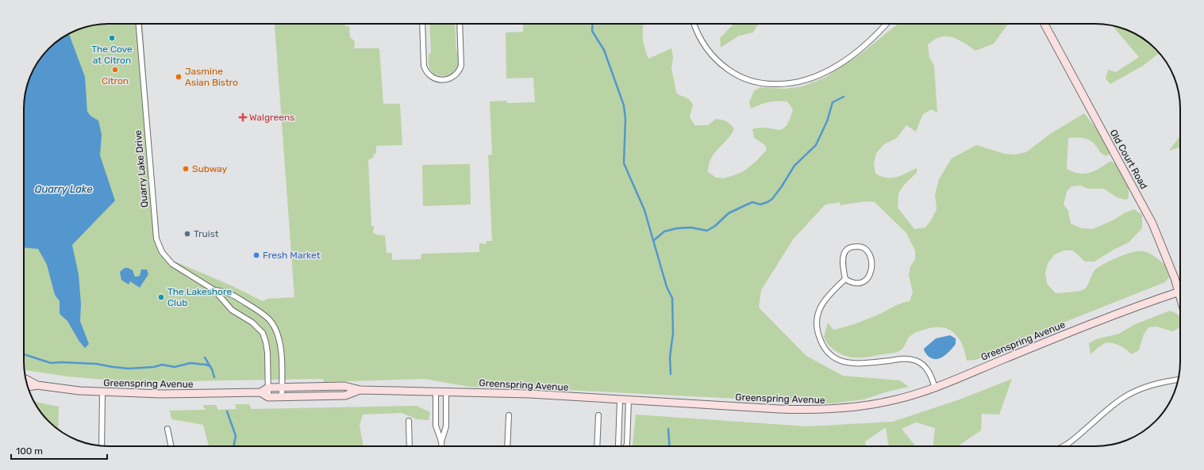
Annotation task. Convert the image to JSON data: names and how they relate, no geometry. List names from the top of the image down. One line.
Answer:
{"streets":{"main road":["Old Court Road","Greenspring Avenue"],"street":["Quarry Lake Drive"]},"crossings":[["Quarry Lake Drive","Greenspring Avenue"]],"water":["Quarry Lake"],"places":{"other":["The Cove at Citron","Citron","Jasmine Asian Bistro","Subway","Truist","Fresh Market","The Lakeshore Club"],"health":["Walgreens"]},"scale_bar":"100 m"}
